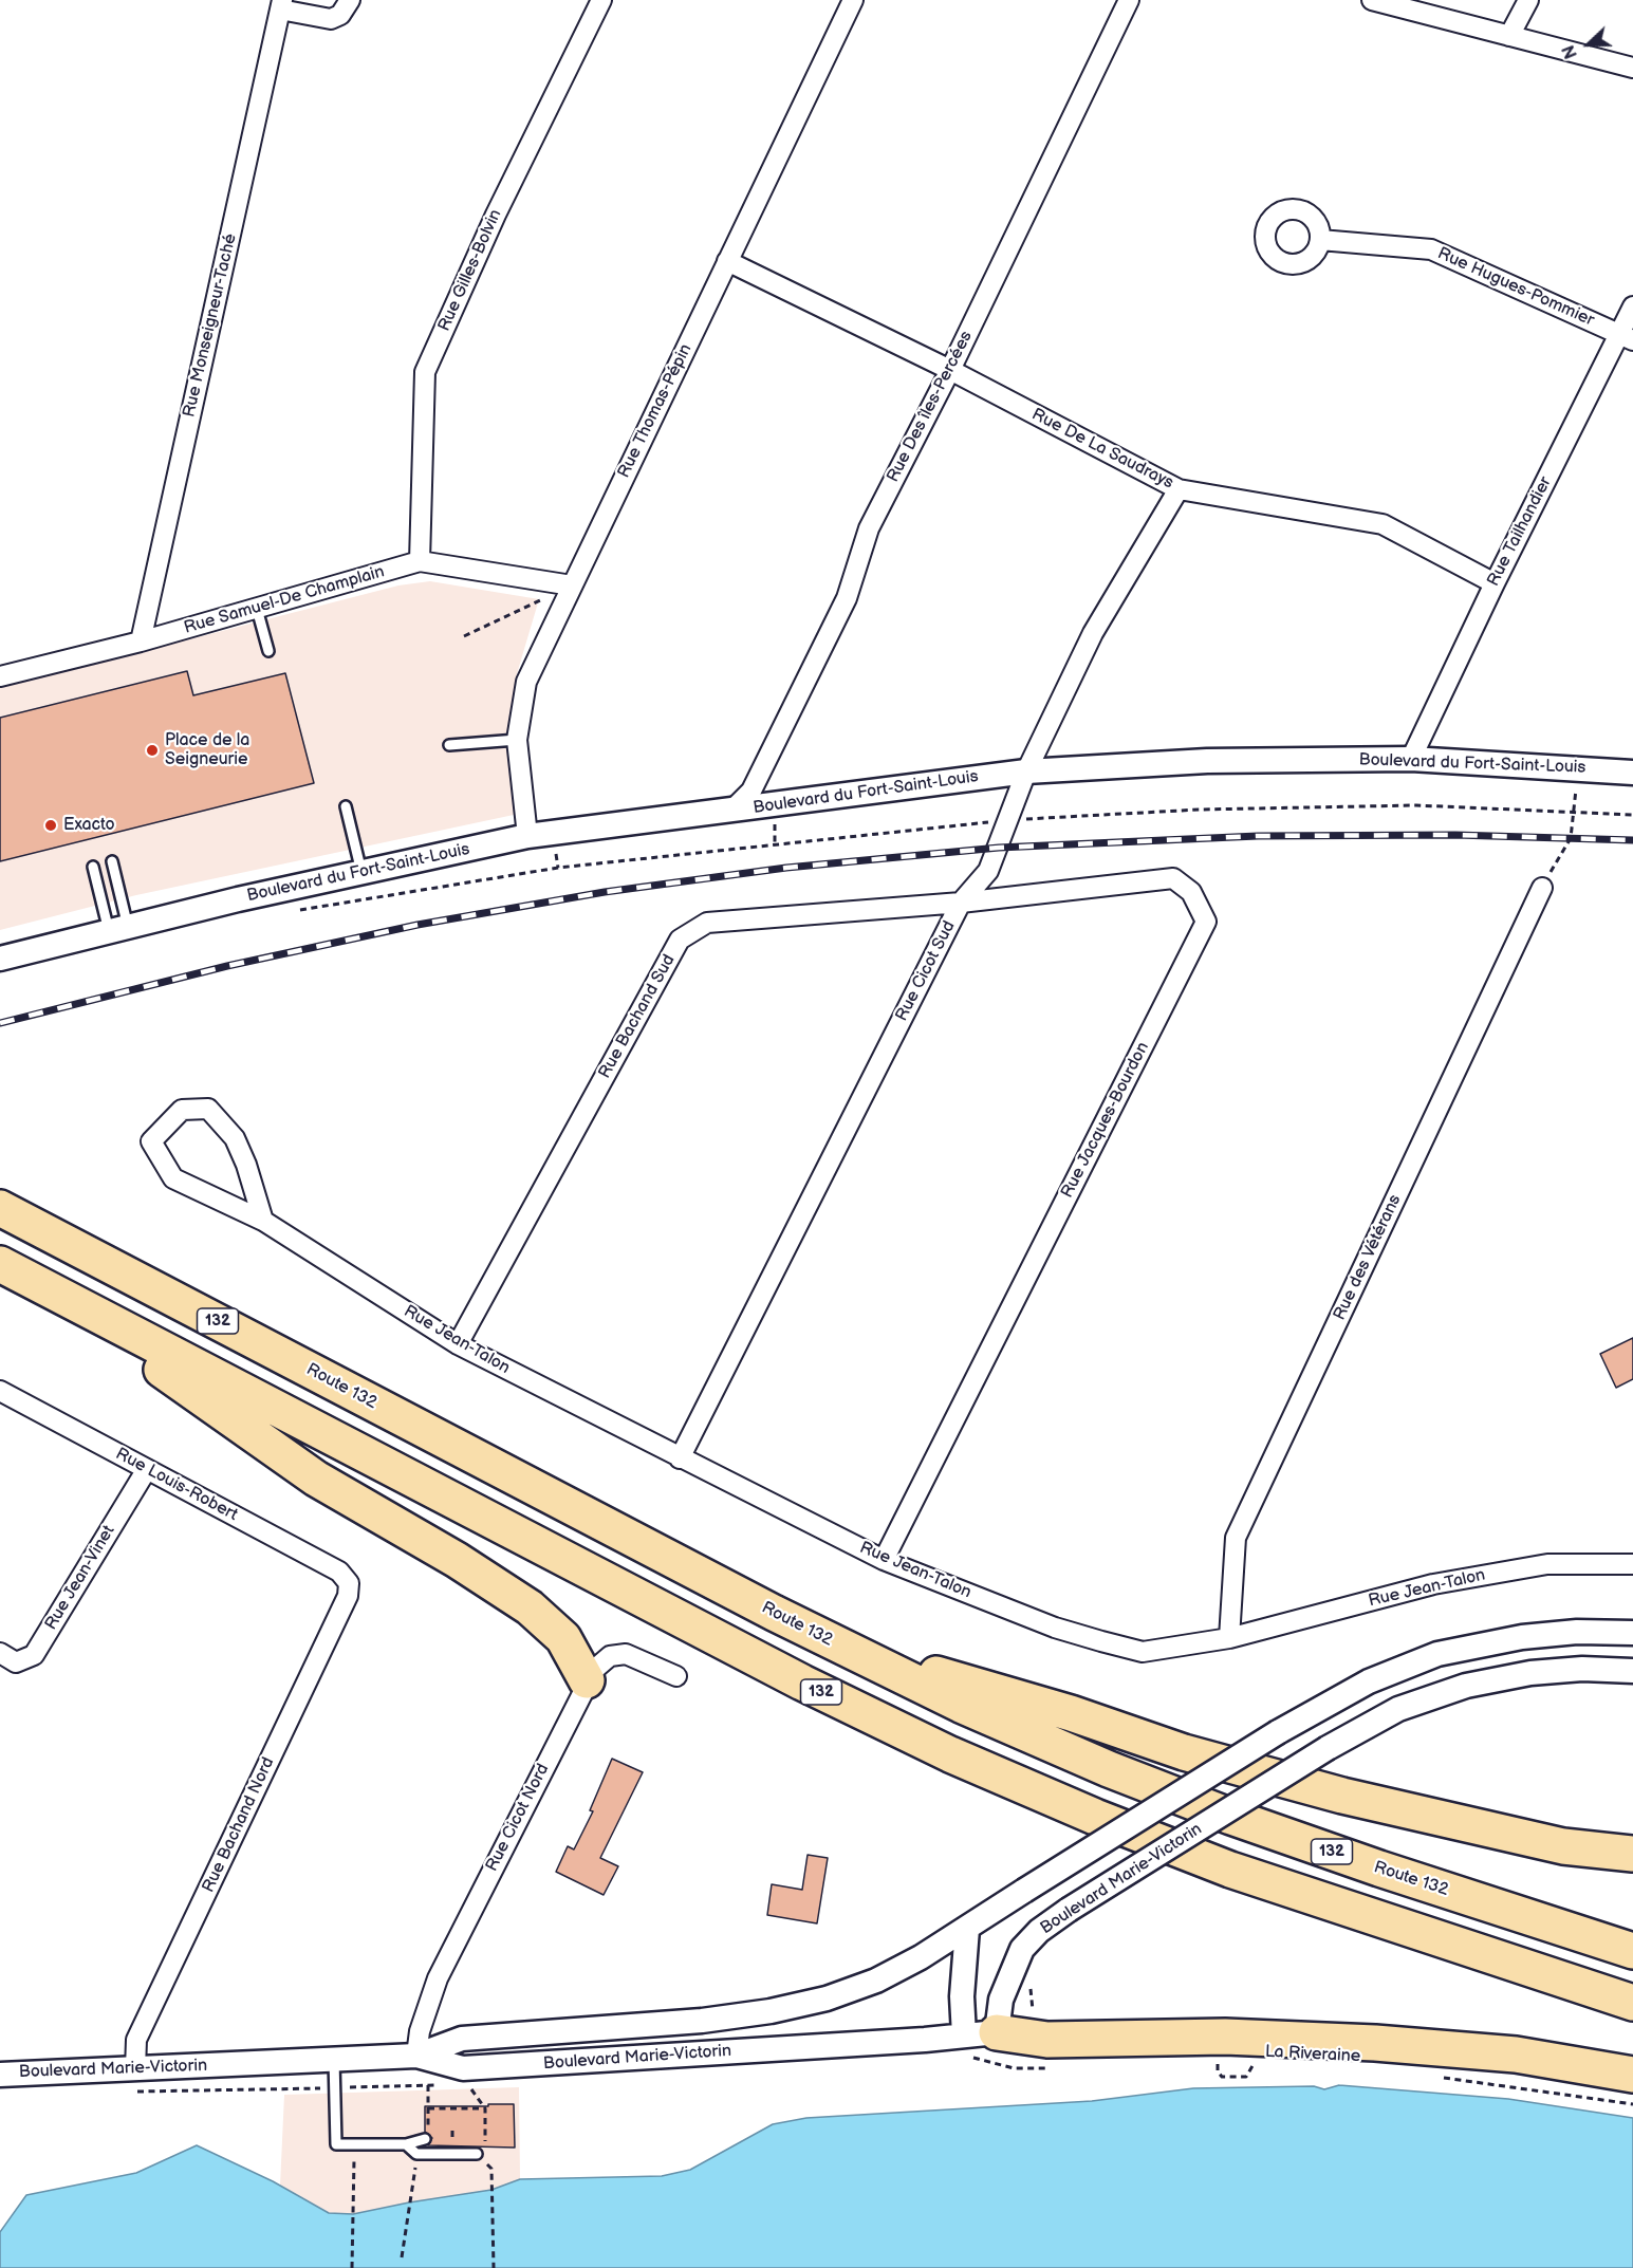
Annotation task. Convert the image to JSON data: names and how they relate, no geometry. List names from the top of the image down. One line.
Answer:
{"streets":{"highway":["132","Route 132"],"street":["Rue Gilles-Bolvin","Rue Hugues-Pommier","Rue Monseigneur-Taché","Rue Des îles-Percées","Rue Thomas-Pépin","Rue De La Saudrays","Rue Tailhandier","Rue Samuel-De Champlain","Boulevard du Fort-Saint-Louis","Rue Cicot Sud","Rue Bachand Sud","Rue Jacques-Bourdon","Rue des Vétérans","Rue Jean-Talon","Rue Louis-Robert","Rue Jean-Vinet","Rue Cicot Nord","Rue Bachand Nord","Boulevard Marie-Victorin"],"path":["La Riveraine"]},"crossings":[["Rue Gilles-Bolvin","Rue Samuel-De Champlain"],["Rue Hugues-Pommier","Rue Tailhandier"],["Rue Monseigneur-Taché","Rue Samuel-De Champlain"],["Rue Des îles-Percées","Rue De La Saudrays"],["Rue Des îles-Percées","Boulevard du Fort-Saint-Louis"],["Rue Thomas-Pépin","Rue De La Saudrays"],["Rue Thomas-Pépin","Rue Samuel-De Champlain"],["Rue Thomas-Pépin","Boulevard du Fort-Saint-Louis"],["Rue De La Saudrays","Rue Tailhandier"],["Rue De La Saudrays","Rue Cicot Sud"],["Rue Tailhandier","Boulevard du Fort-Saint-Louis"],["Boulevard du Fort-Saint-Louis","Rue Cicot Sud"],["Rue Cicot Sud","Rue Bachand Sud"],["Rue Cicot Sud","Rue Jacques-Bourdon"],["Rue Cicot Sud","Rue Jean-Talon"],["Rue Bachand Sud","Rue Jacques-Bourdon"],["Rue Bachand Sud","Rue Jean-Talon"],["Rue Jacques-Bourdon","Rue Jean-Talon"],["Rue des Vétérans","Rue Jean-Talon"],["Rue Louis-Robert","Rue Jean-Vinet"],["Rue Louis-Robert","Rue Bachand Nord"],["Rue Cicot Nord","Boulevard Marie-Victorin"],["Rue Bachand Nord","Boulevard Marie-Victorin"]],"places":["Place de la Seigneurie","Exacto"],"north":"left"}
